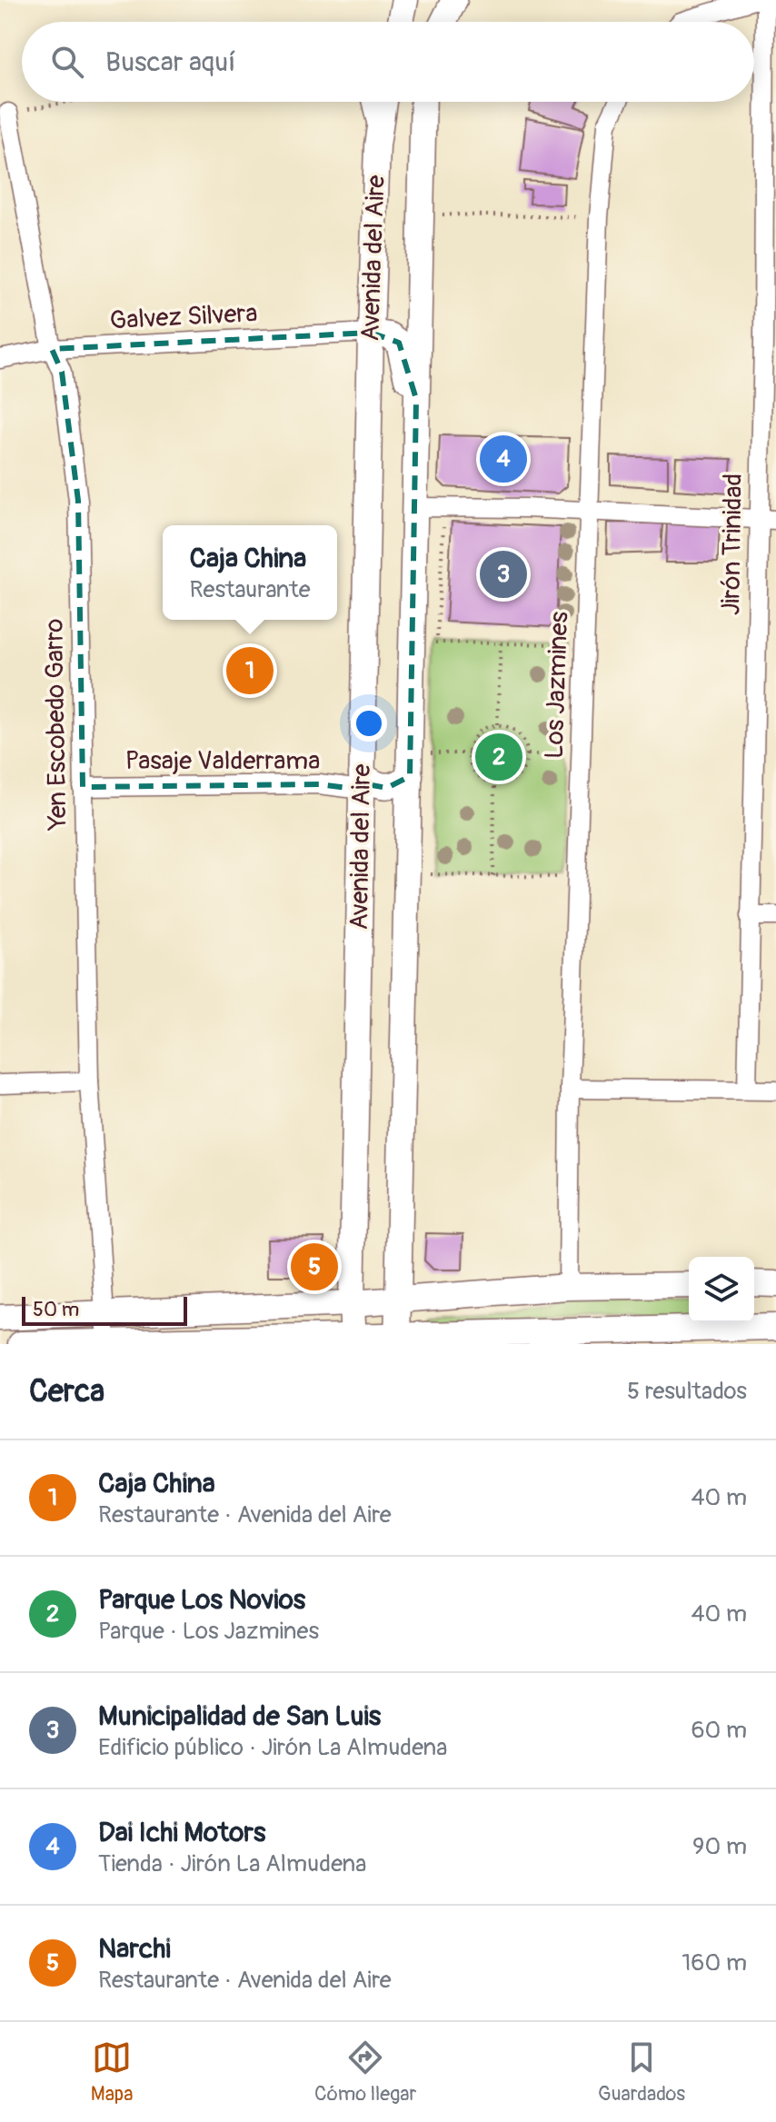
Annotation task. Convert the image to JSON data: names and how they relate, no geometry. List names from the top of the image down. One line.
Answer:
{"streets":{"main road":["Avenida del Aire"],"street":["Galvez Silvera","Jirón Trinidad","Los Jazmines","Yen Escobedo Garro","Pasaje Valderrama"]},"crossings":[["Avenida del Aire","Galvez Silvera"],["Avenida del Aire","Pasaje Valderrama"],["Galvez Silvera","Yen Escobedo Garro"],["Yen Escobedo Garro","Pasaje Valderrama"]],"scale_bar":"50 m","page":{"search":"Buscar aquí","pins":["4","3","1","2","5"],"popup":["Caja China","Restaurante"],"scale":"50 m","heading":["Cerca","5 resultados"],"list":[{"mark":"1","name":"Caja China","note":"Restaurante · Avenida del Aire","value":"40 m"},{"mark":"2","name":"Parque Los Novios","note":"Parque · Los Jazmines","value":"40 m"},{"mark":"3","name":"Municipalidad de San Luis","note":"Edificio público · Jirón La Almudena","value":"60 m"},{"mark":"4","name":"Dai Ichi Motors","note":"Tienda · Jirón La Almudena","value":"90 m"},{"mark":"5","name":"Narchi","note":"Restaurante · Avenida del Aire","value":"160 m"}],"nav":["Mapa","Cómo llegar","Guardados"]}}
